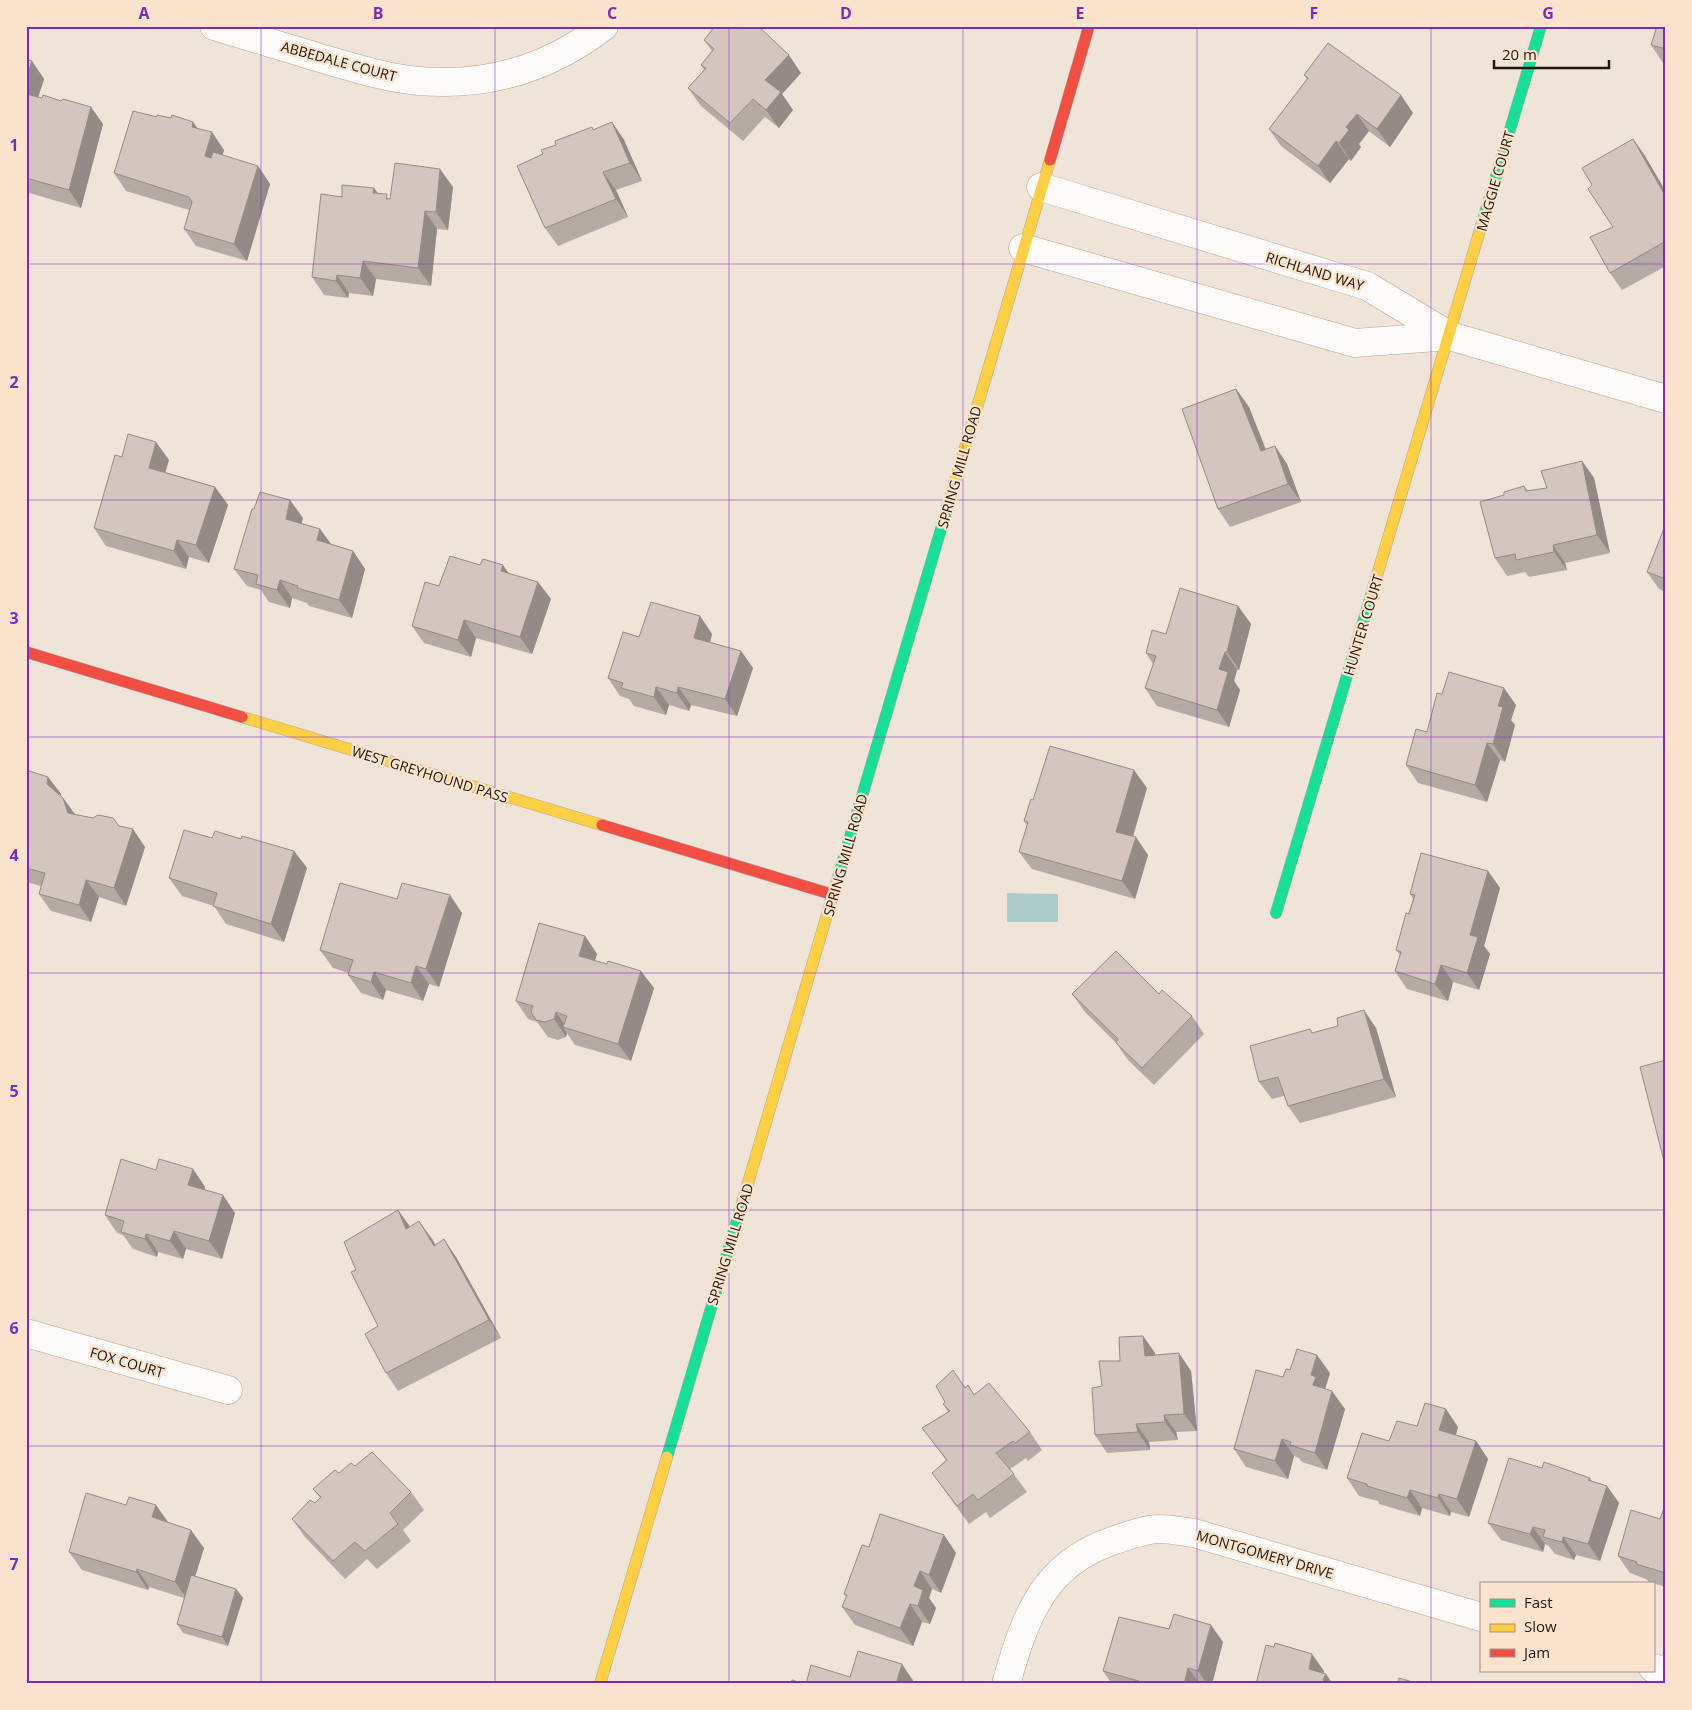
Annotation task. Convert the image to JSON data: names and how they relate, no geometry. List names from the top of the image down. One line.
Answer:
{"streets":{"street":["ABBEDALE COURT","MAGGIE COURT","RICHLAND WAY","SPRING MILL ROAD","HUNTER COURT","WEST GREYHOUND PASS","FOX COURT","MONTGOMERY DRIVE"]},"crossings":[["MAGGIE COURT","RICHLAND WAY"],["MAGGIE COURT","HUNTER COURT"],["RICHLAND WAY","SPRING MILL ROAD"],["RICHLAND WAY","HUNTER COURT"],["SPRING MILL ROAD","WEST GREYHOUND PASS"]],"legend":["Fast","Slow","Jam"],"scale_bar":"20 m","grid":{"columns":["A","B","C","D","E","F","G"],"rows":["1","2","3","4","5","6","7"]}}
